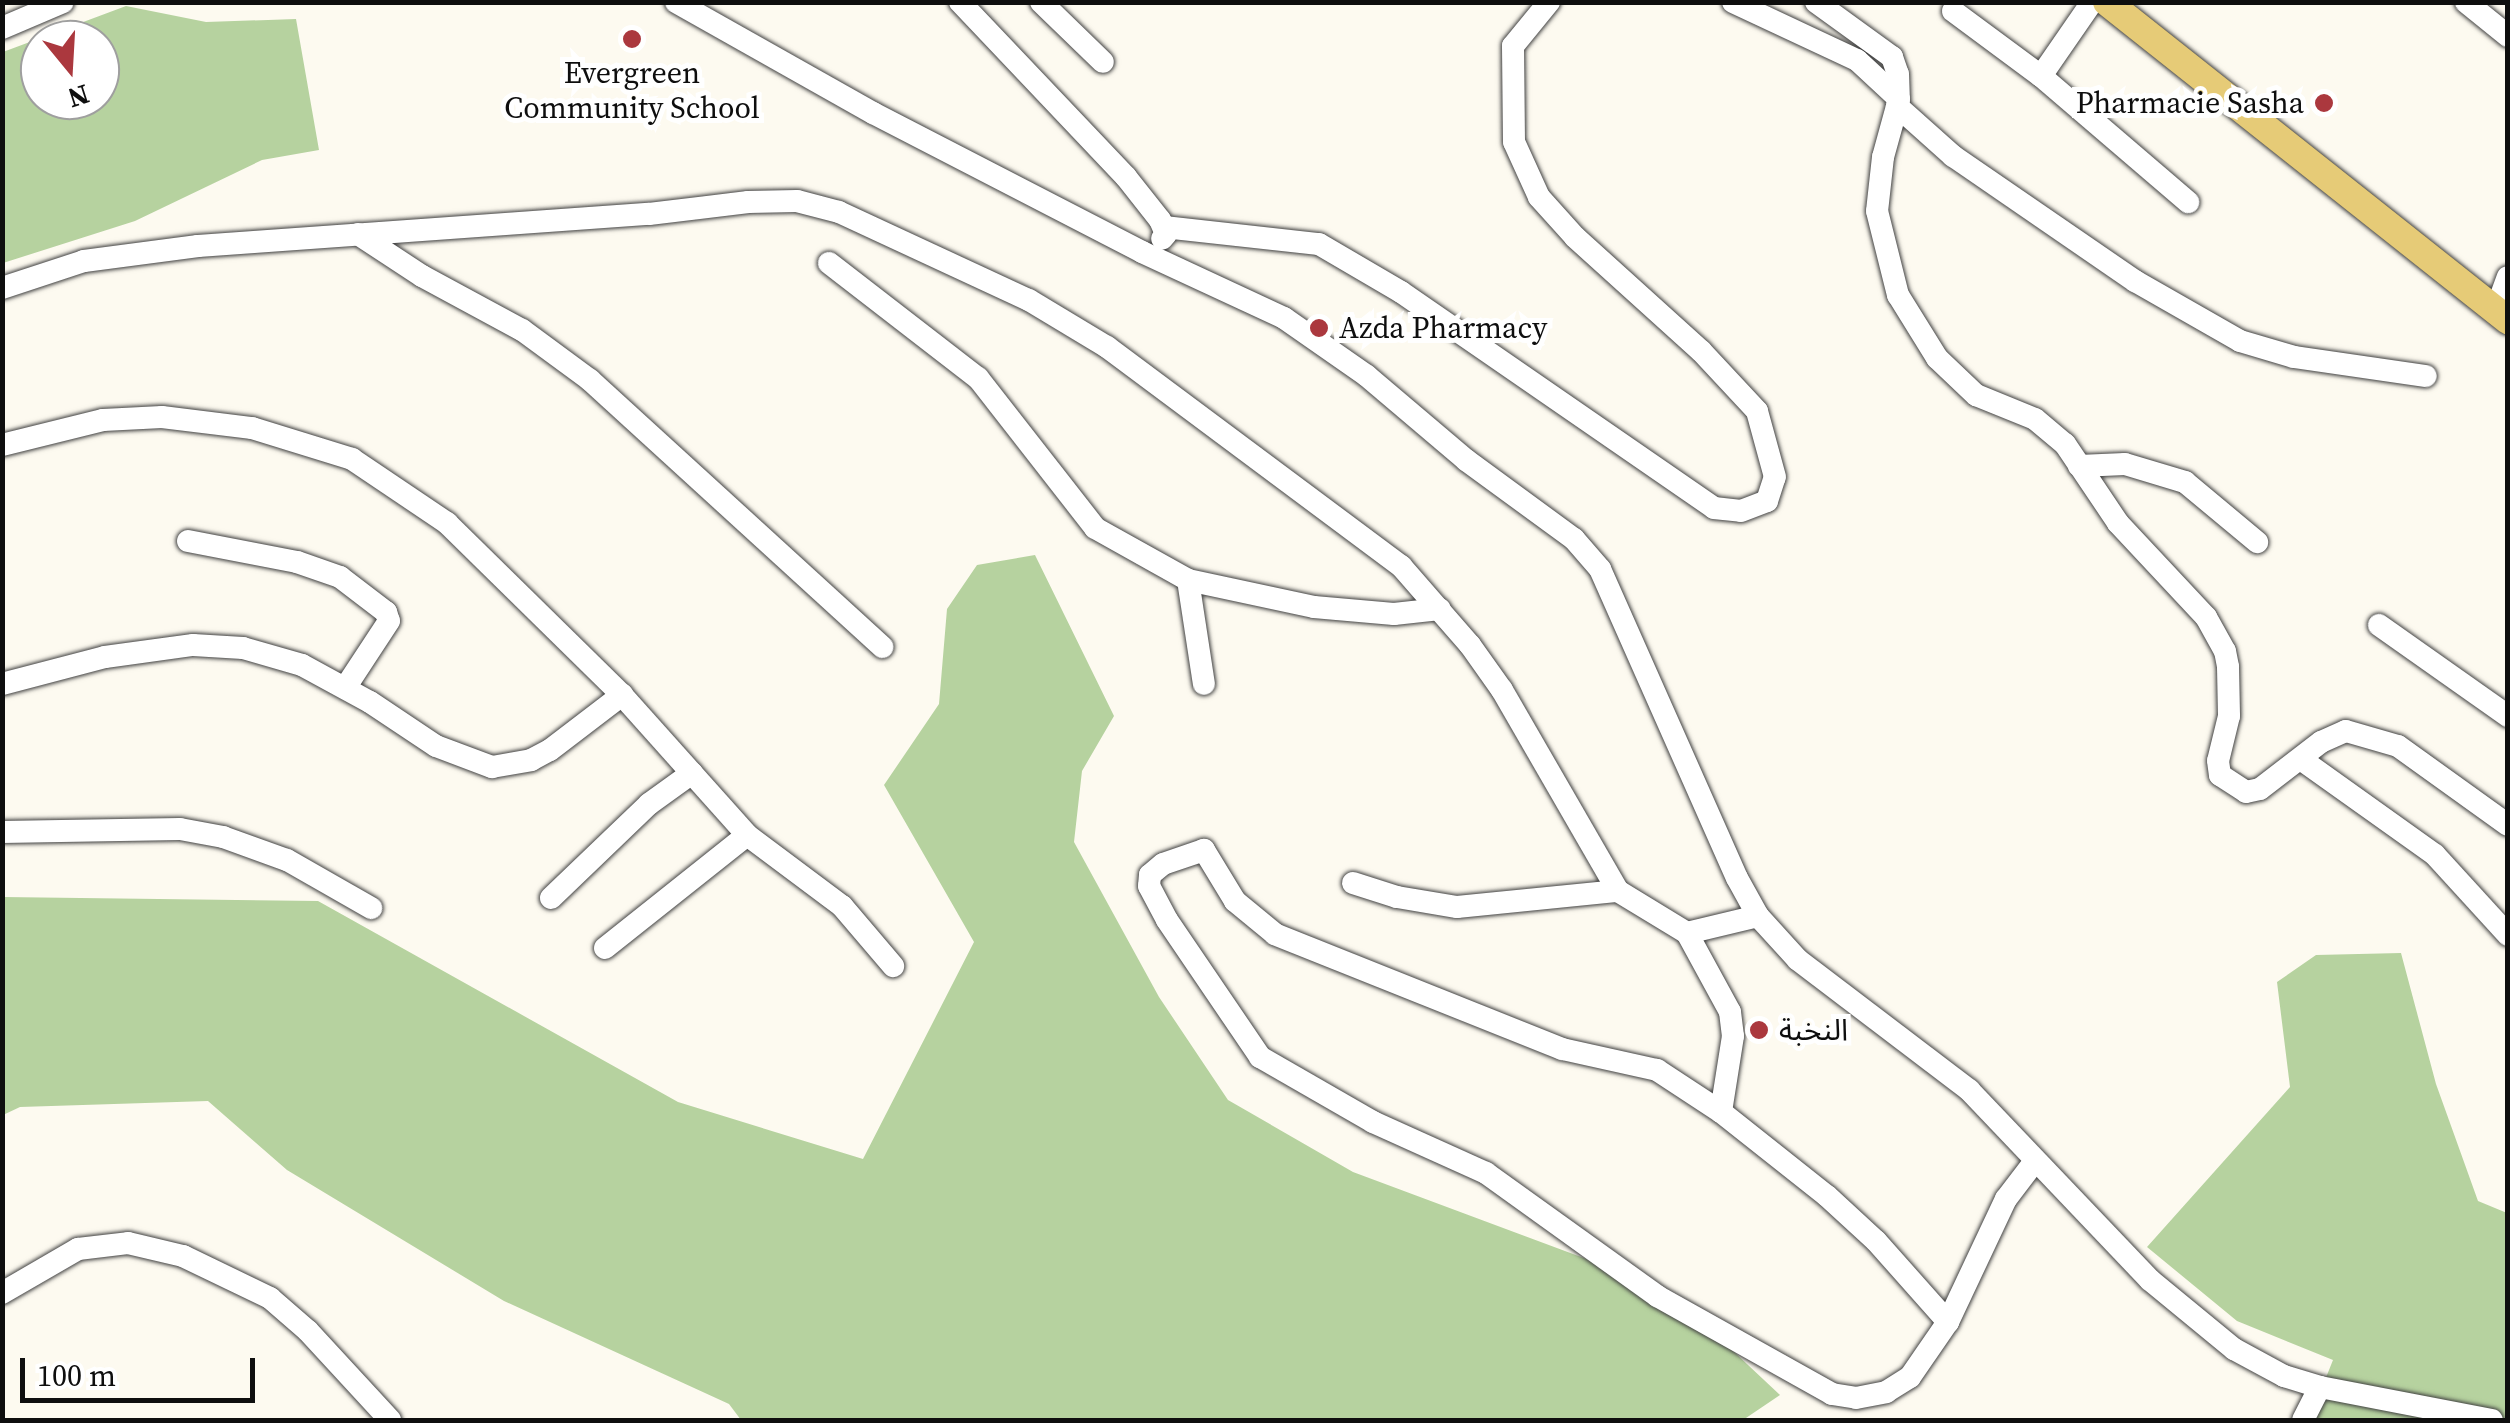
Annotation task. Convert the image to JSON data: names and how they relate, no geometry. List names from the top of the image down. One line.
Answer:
{"places":["Evergreen Community School","Pharmacie Sasha","Azda Pharmacy","النخبة"],"scale_bar":"100 m","north":"bottom"}
